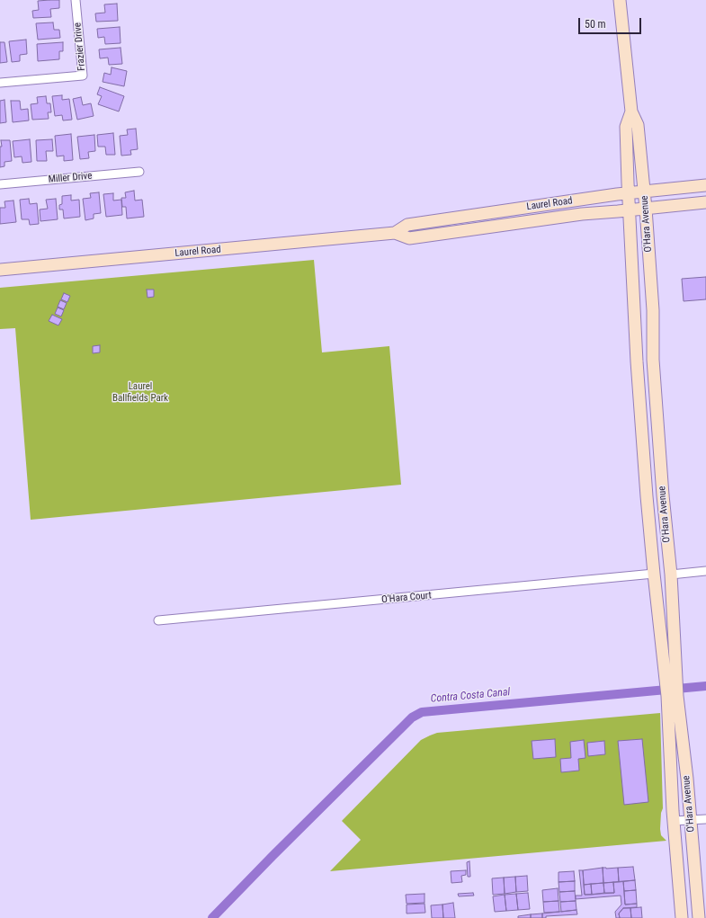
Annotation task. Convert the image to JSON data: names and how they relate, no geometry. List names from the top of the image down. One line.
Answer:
{"streets":{"main road":["Laurel Road","O'Hara Avenue"],"street":["Frazier Drive","Miller Drive","O'Hara Court"]},"crossings":[["Laurel Road","O'Hara Avenue"],["O'Hara Avenue","O'Hara Court"]],"water":["Contra Costa Canal"],"parks":["Laurel Ballfields Park"],"scale_bar":"50 m"}
